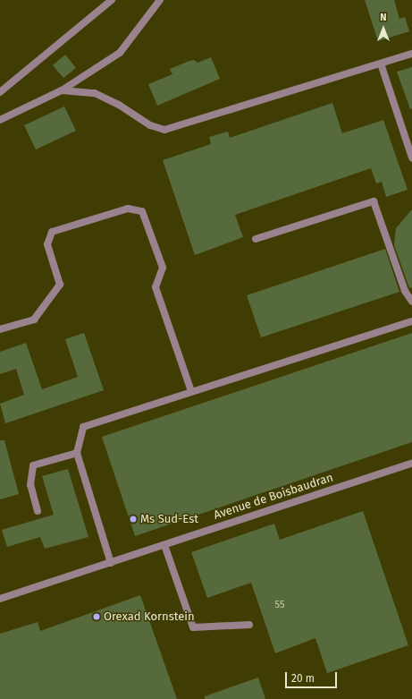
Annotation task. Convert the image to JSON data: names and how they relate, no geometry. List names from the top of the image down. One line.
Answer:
{"streets":{"street":["Avenue de Boisbaudran"]},"places":["Ms Sud-Est","Orexad Kornstein"],"house_numbers":["55"],"scale_bar":"20 m","north":"top"}
